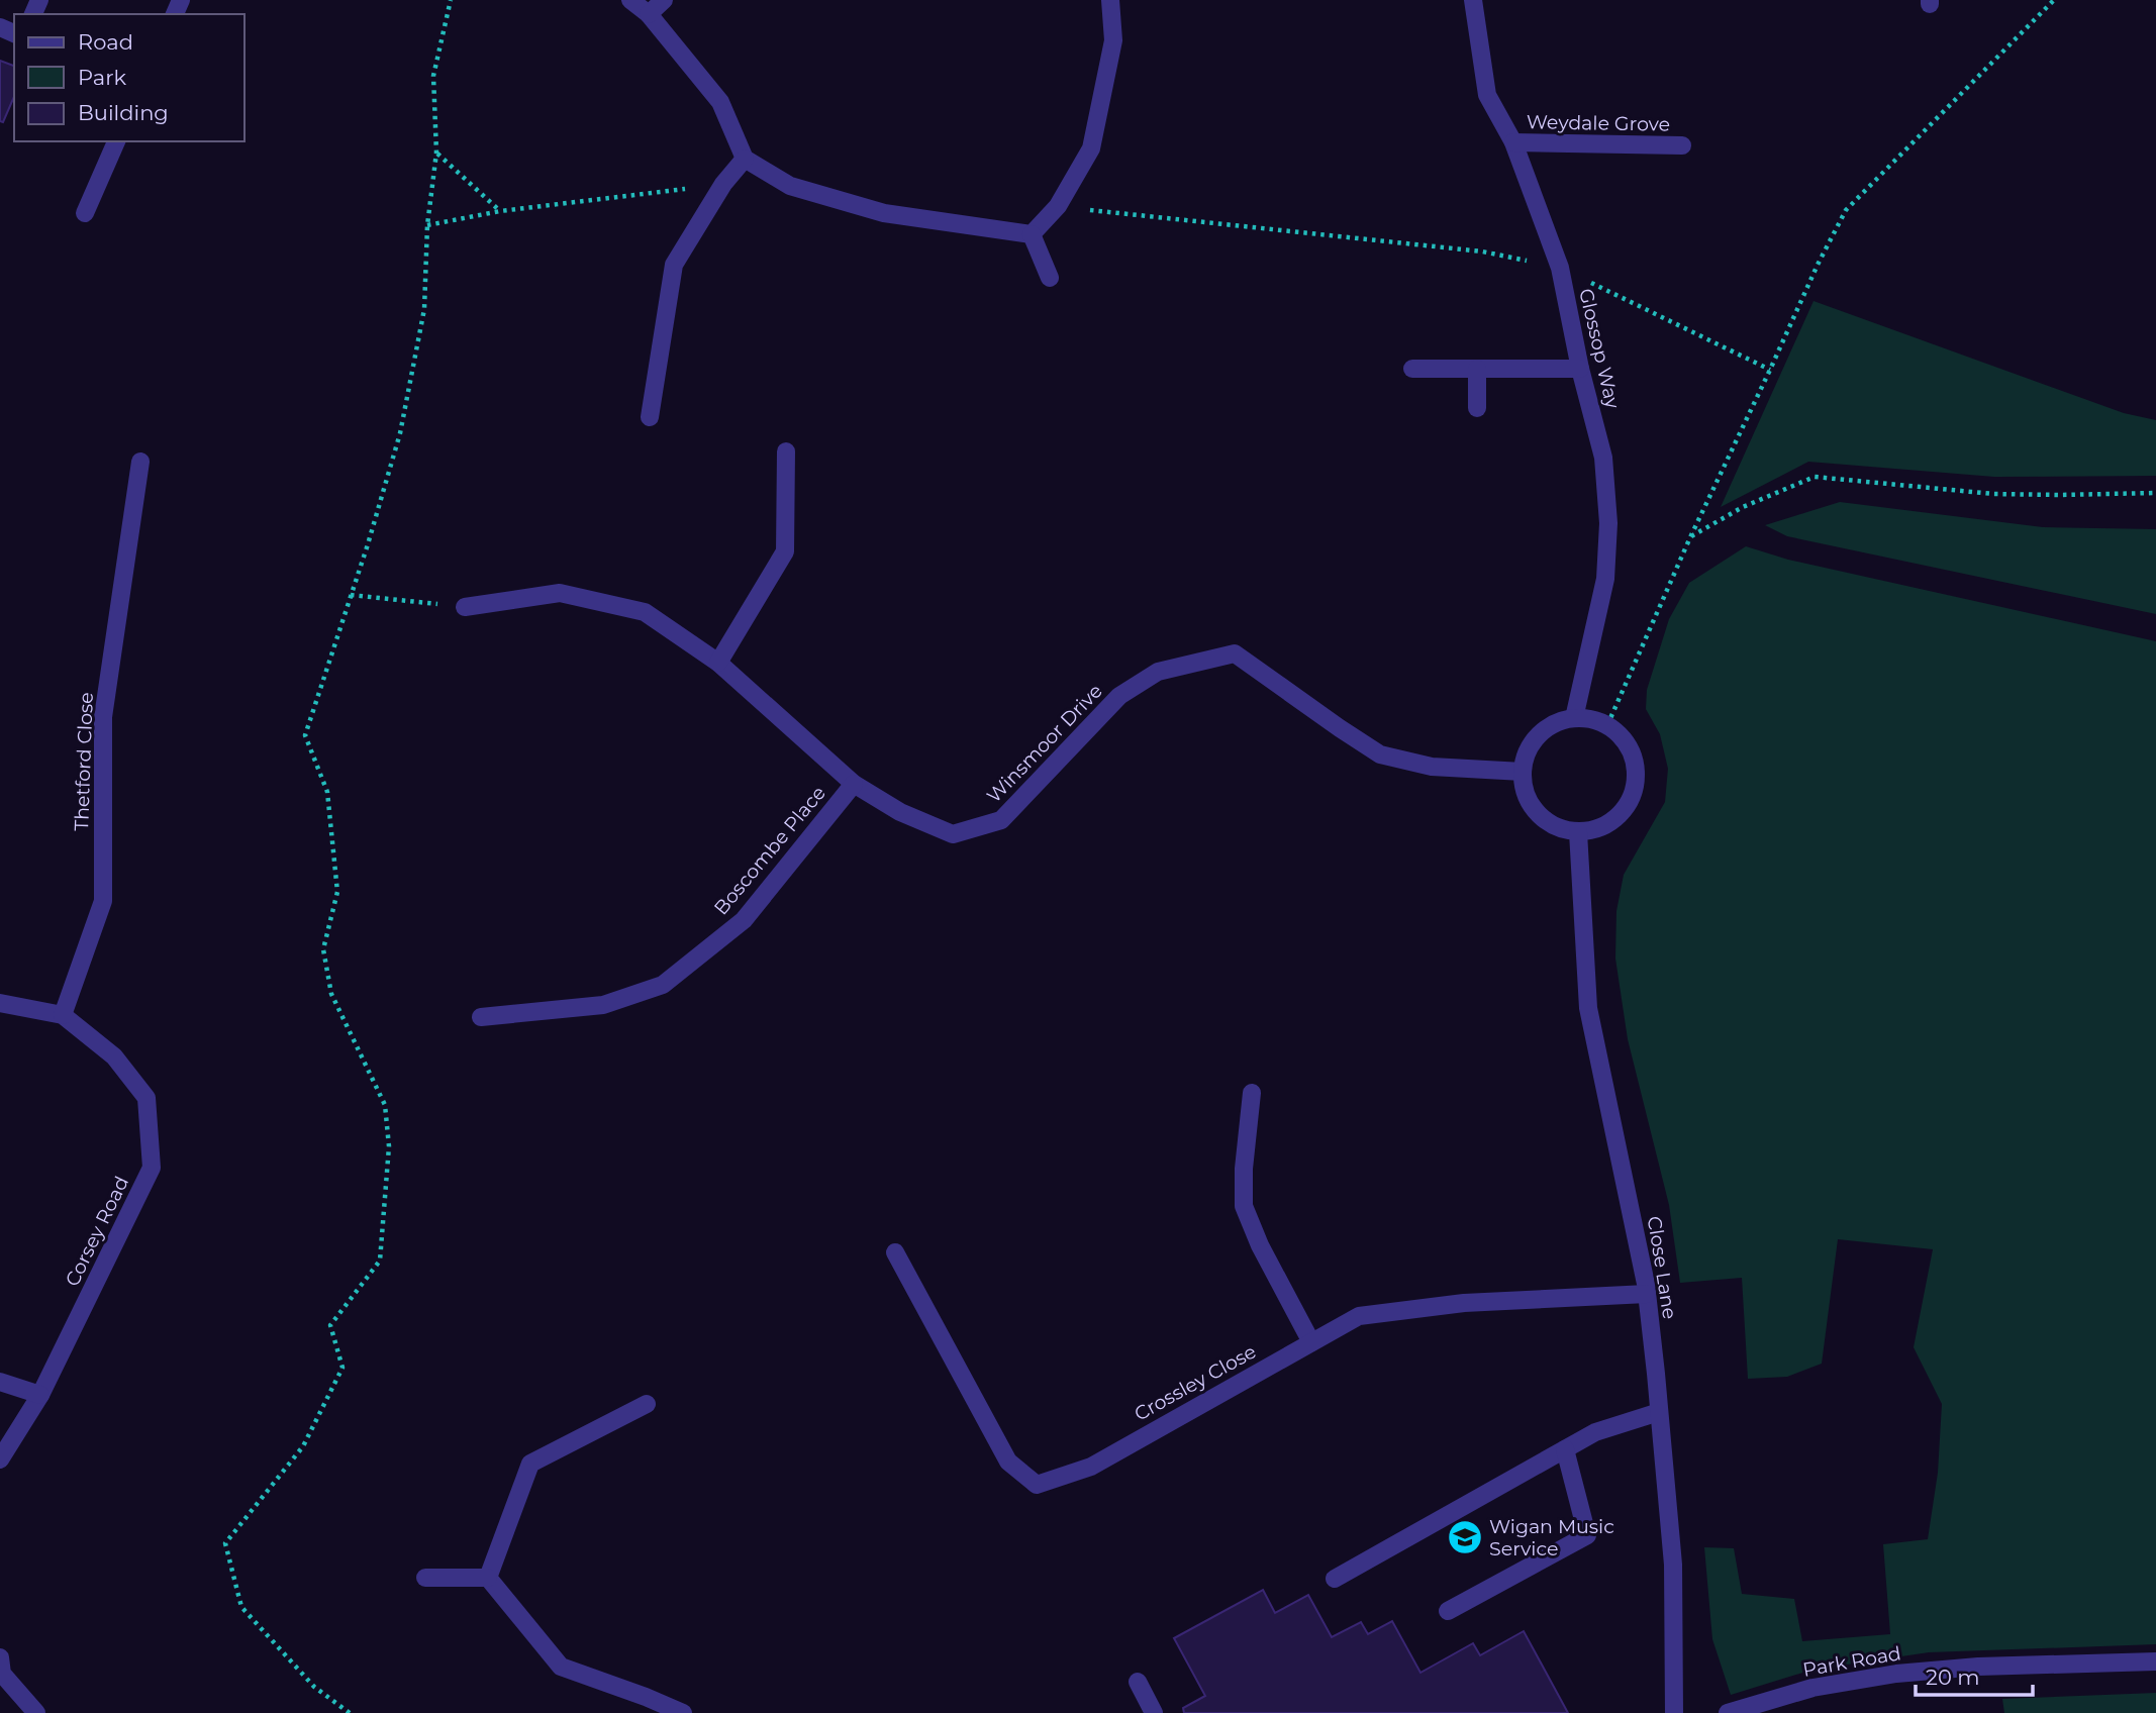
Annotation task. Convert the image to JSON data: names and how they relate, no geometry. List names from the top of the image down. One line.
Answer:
{"streets":{"street":["Weydale Grove","Glossop Way","Winsmoor Drive","Thetford Close","Boscombe Place","Corsey Road","Close Lane","Crossley Close","Park Road"]},"crossings":[["Weydale Grove","Glossop Way"],["Glossop Way","Winsmoor Drive"],["Glossop Way","Close Lane"],["Winsmoor Drive","Boscombe Place"],["Winsmoor Drive","Close Lane"],["Thetford Close","Corsey Road"],["Close Lane","Crossley Close"]],"places":{"school or university":["Wigan Music Service"]},"legend":["Road","Park","Building"],"scale_bar":"20 m"}
